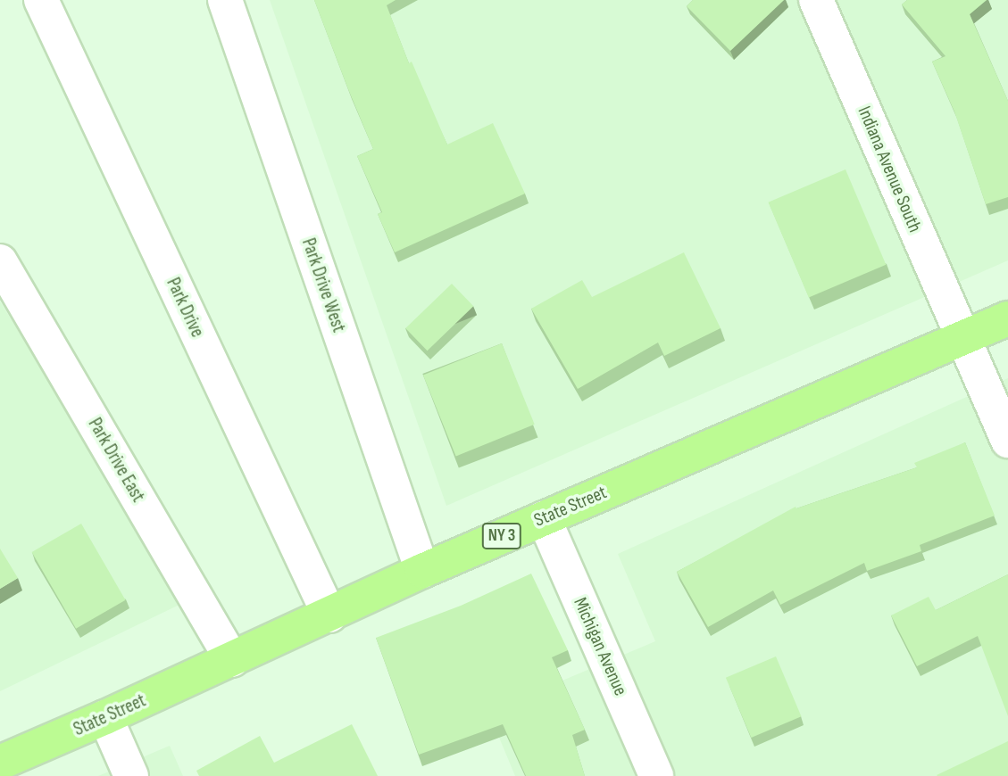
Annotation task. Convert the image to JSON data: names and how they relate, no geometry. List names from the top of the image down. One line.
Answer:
{"streets":{"highway":["State Street","NY 3"],"street":["Indiana Avenue South","Park Drive West","Park Drive","Park Drive East","Michigan Avenue"]},"crossings":[["Indiana Avenue South","State Street"],["Park Drive West","State Street"],["Park Drive","State Street"],["Park Drive East","State Street"],["State Street","Michigan Avenue"]]}
